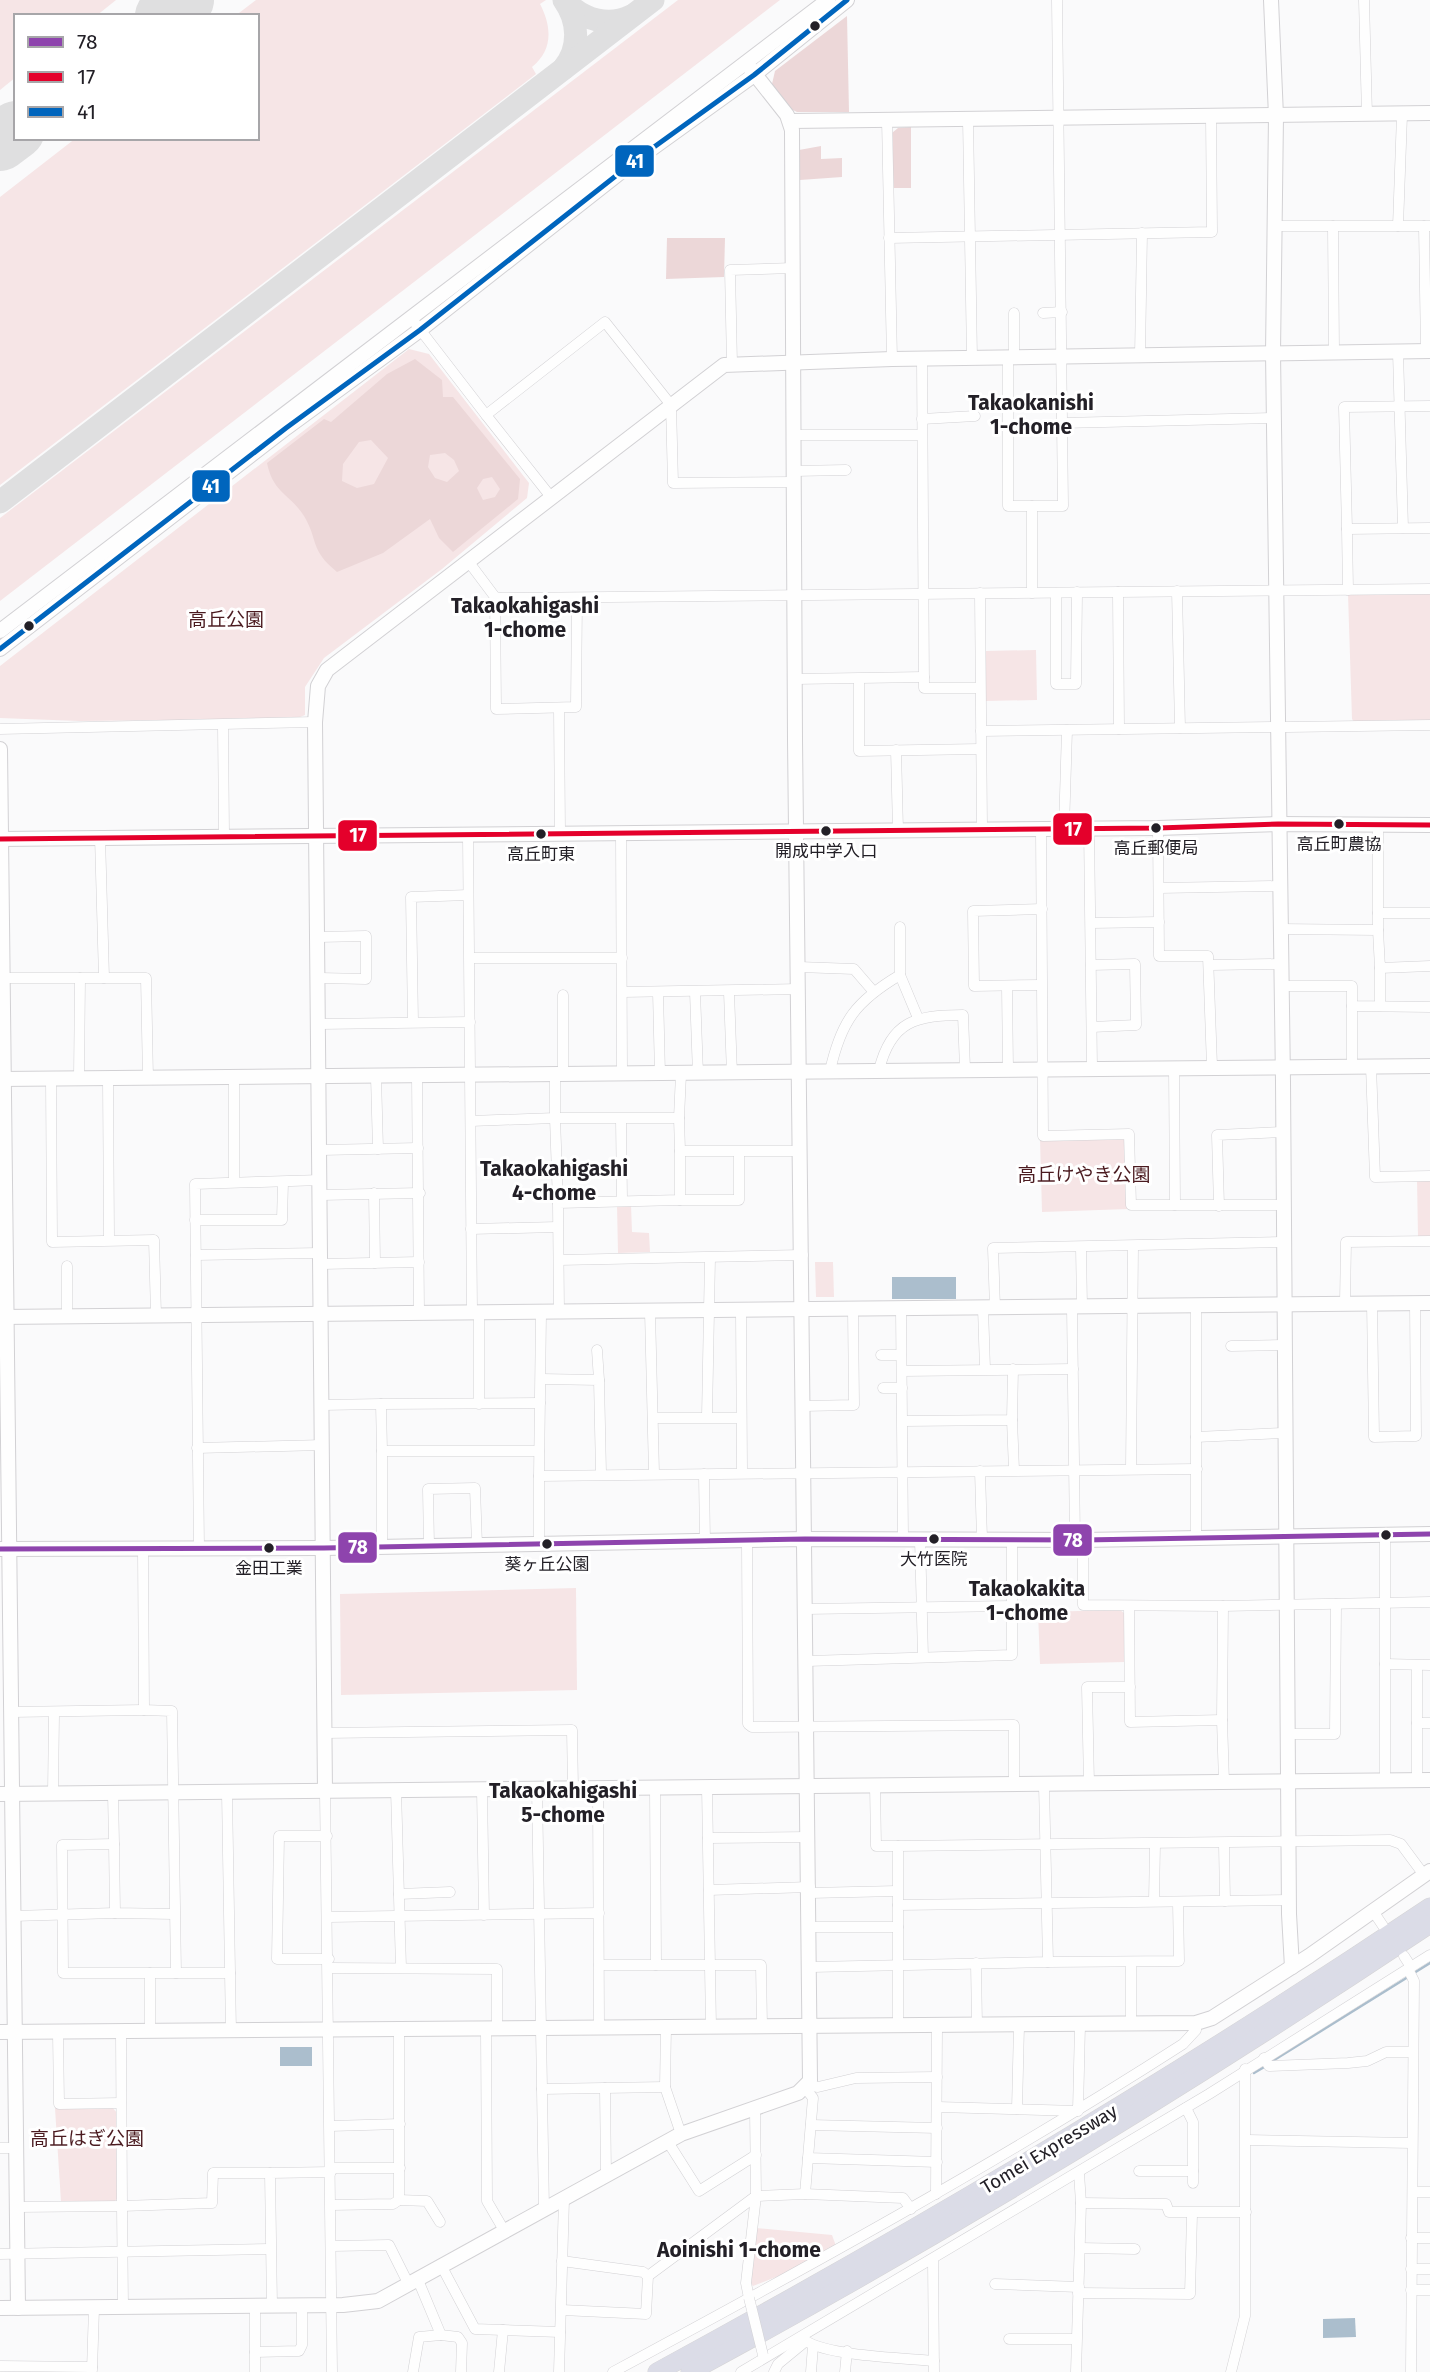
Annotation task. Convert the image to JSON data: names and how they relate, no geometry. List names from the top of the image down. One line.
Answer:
{"streets":{"highway":["Tomei Expressway"]},"districts":["Takaokanishi 1-chome","Takaokahigashi 1-chome","Takaokahigashi 4-chome","Takaokakita 1-chome","Takaokahigashi 5-chome","Aoinishi 1-chome"],"parks":["高丘公園","高丘けやき公園","高丘はぎ公園"],"places":["高丘町農協","高丘郵便局","開成中学入口","高丘町東","大竹医院","葵ヶ丘公園","金田工業"],"lines":["transit line 41","transit line 17","transit line 78"],"legend":["78","17","41"]}
